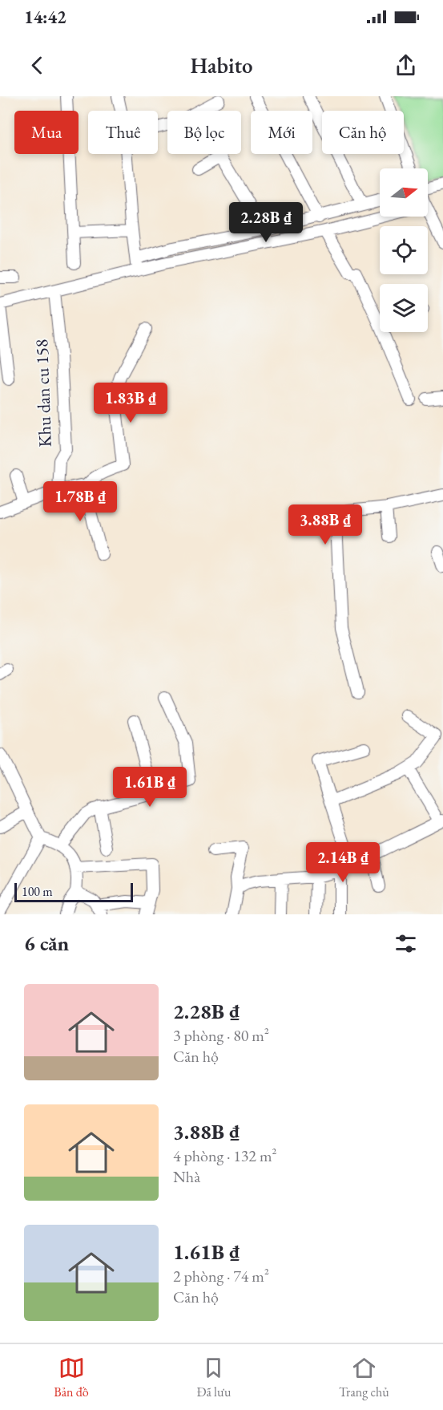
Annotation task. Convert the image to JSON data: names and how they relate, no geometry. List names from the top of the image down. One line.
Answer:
{"streets":{"street":["Khu dan cu 158"]},"scale_bar":"100 m","north":"right","page":{"status":"14:42","header":"Habito","chip":["Mua","Thuê","Bộ lọc","Mới","Căn hộ"],"price":["2.28B ₫","1.83B ₫","1.78B ₫","3.88B ₫","1.61B ₫","2.14B ₫"],"scale":"100 m","heading":"6 căn","list":[{"name":"2.28B ₫","note":"3 phòng · 80 m² · Căn hộ"},{"name":"3.88B ₫","note":"4 phòng · 132 m² · Nhà"},{"name":"1.61B ₫","note":"2 phòng · 74 m² · Căn hộ"}],"tabs":["Bản đồ","Đã lưu","Trang chủ"]}}
